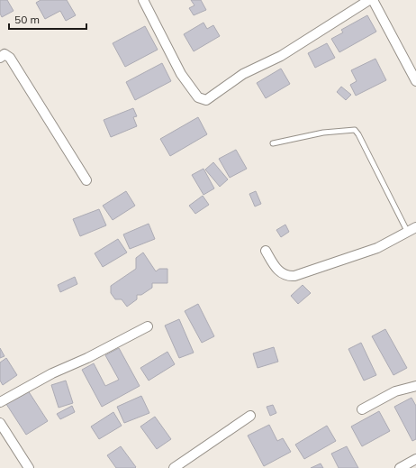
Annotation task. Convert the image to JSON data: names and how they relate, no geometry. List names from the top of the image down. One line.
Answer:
{"scale_bar":"50 m"}
